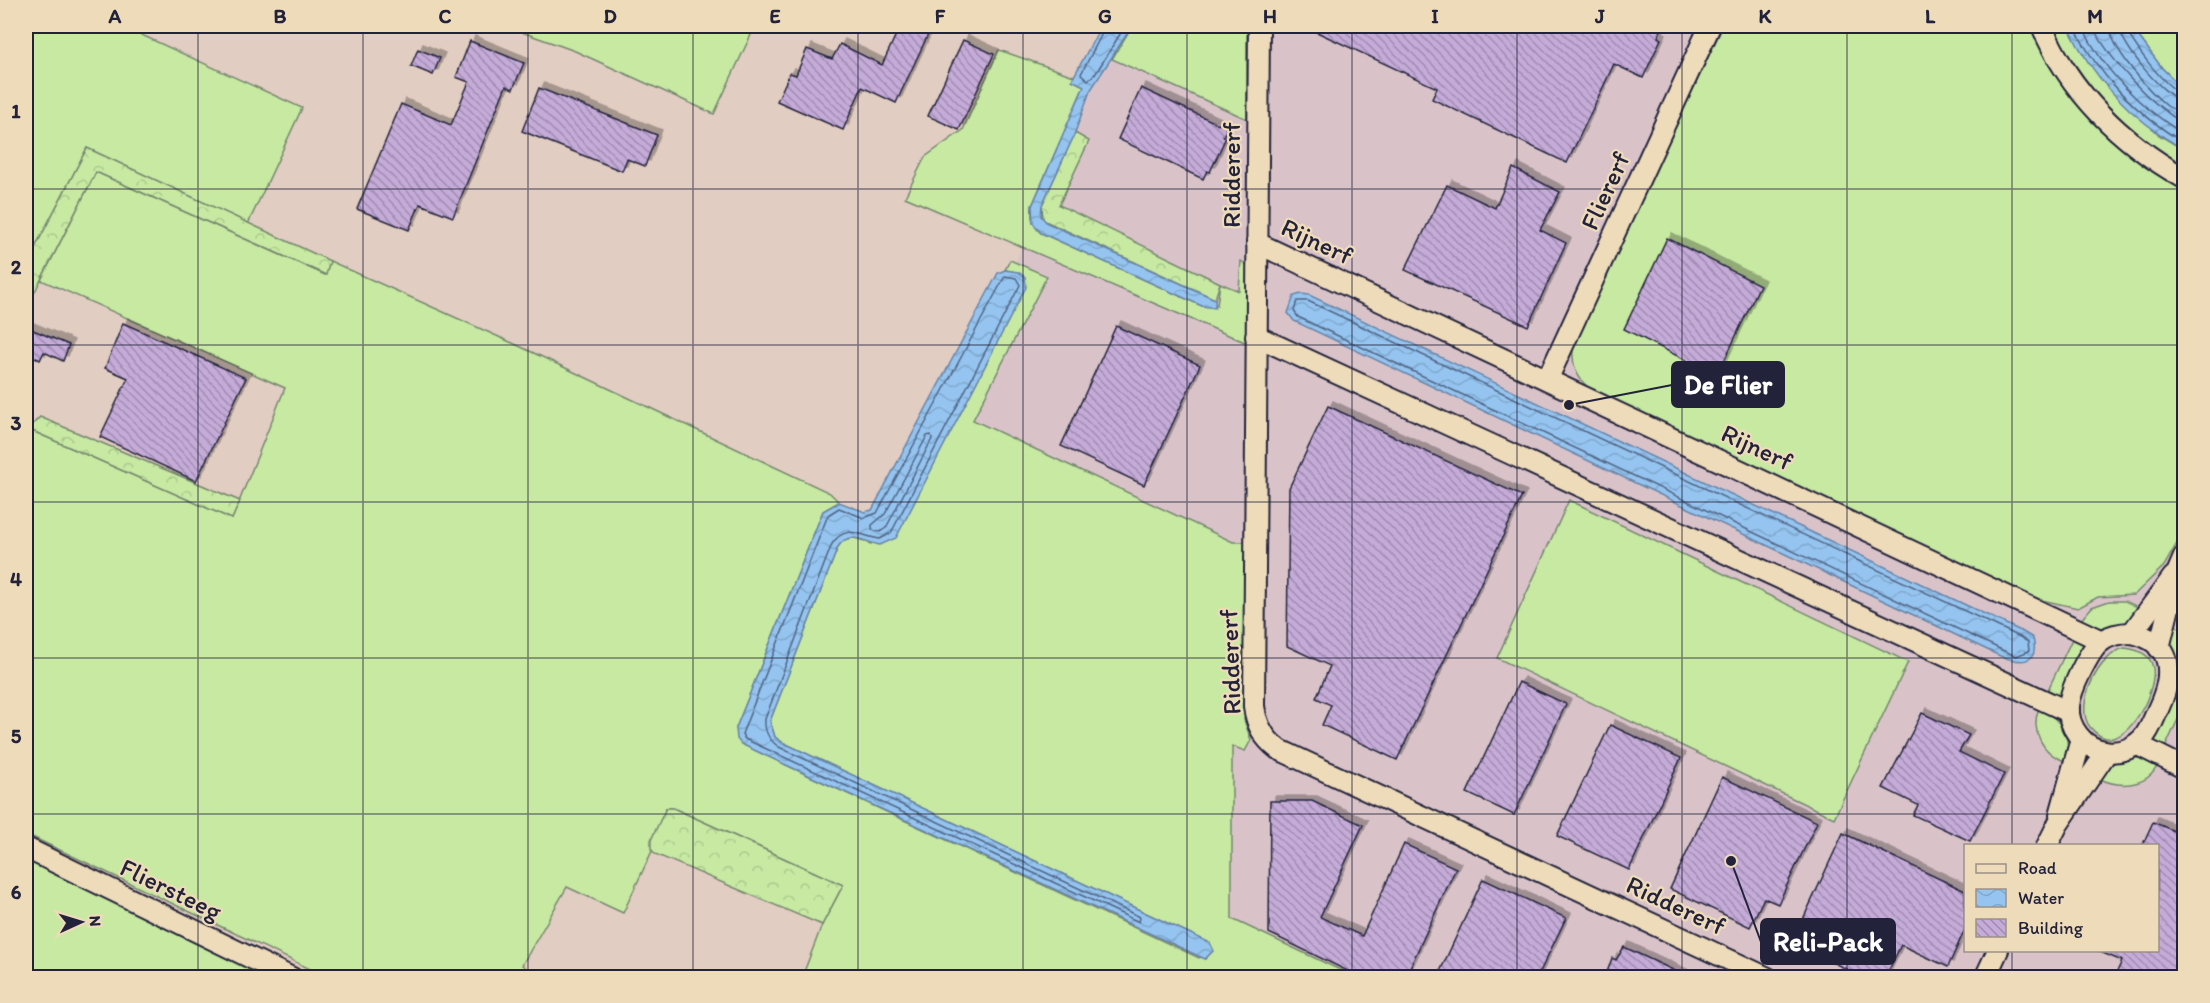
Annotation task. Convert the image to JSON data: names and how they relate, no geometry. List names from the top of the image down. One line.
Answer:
{"streets":{"street":["Riddererf","Fliererf","Rijnerf","Fliersteeg"]},"crossings":[["Riddererf","Rijnerf"],["Fliererf","Rijnerf"]],"places":["De Flier","Reli-Pack"],"legend":["Road","Water","Building"],"north":"right","grid":{"columns":["A","B","C","D","E","F","G","H","I","J","K","L","M"],"rows":["1","2","3","4","5","6"]}}
